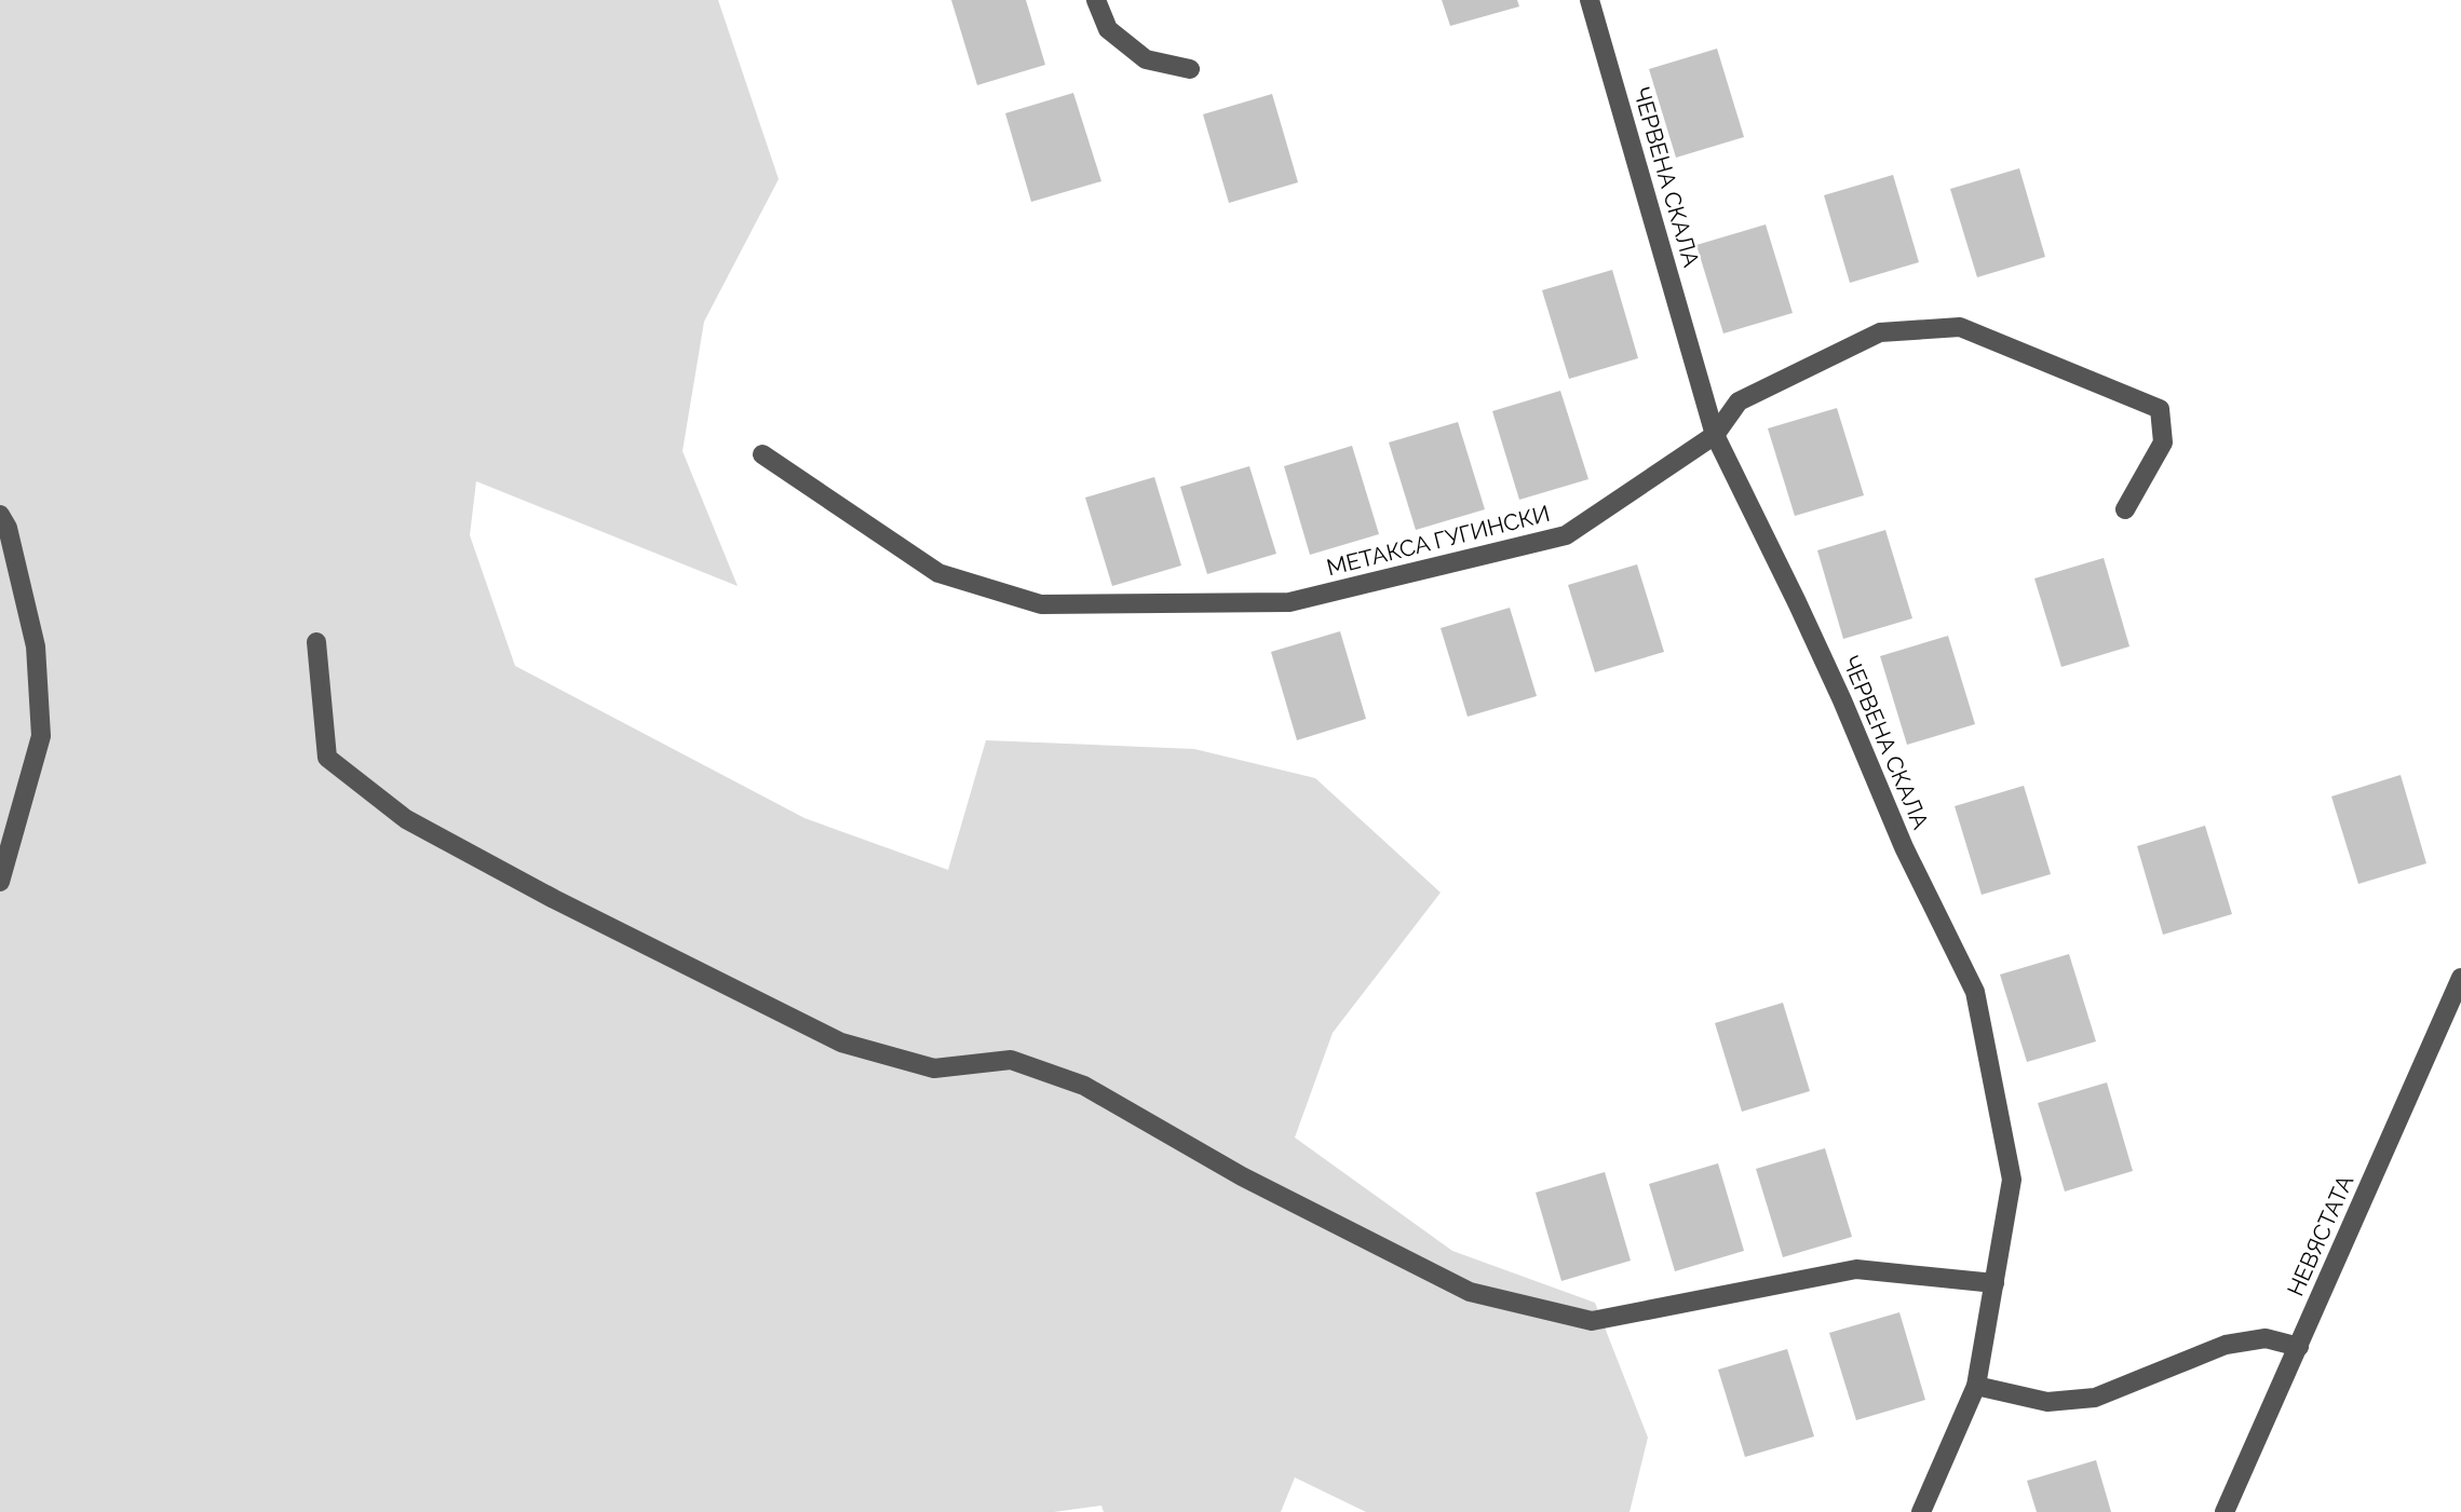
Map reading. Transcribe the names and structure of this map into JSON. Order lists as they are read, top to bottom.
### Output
{
  "streets": {
    "street": ["ЧЕРВЕНА СКАЛА", "МЕТАКСА ГУГИНСКИ", "НЕВЯСТАТА"]
  },
  "crossings": [
    ["ЧЕРВЕНА СКАЛА", "МЕТАКСА ГУГИНСКИ"]
  ]
}
